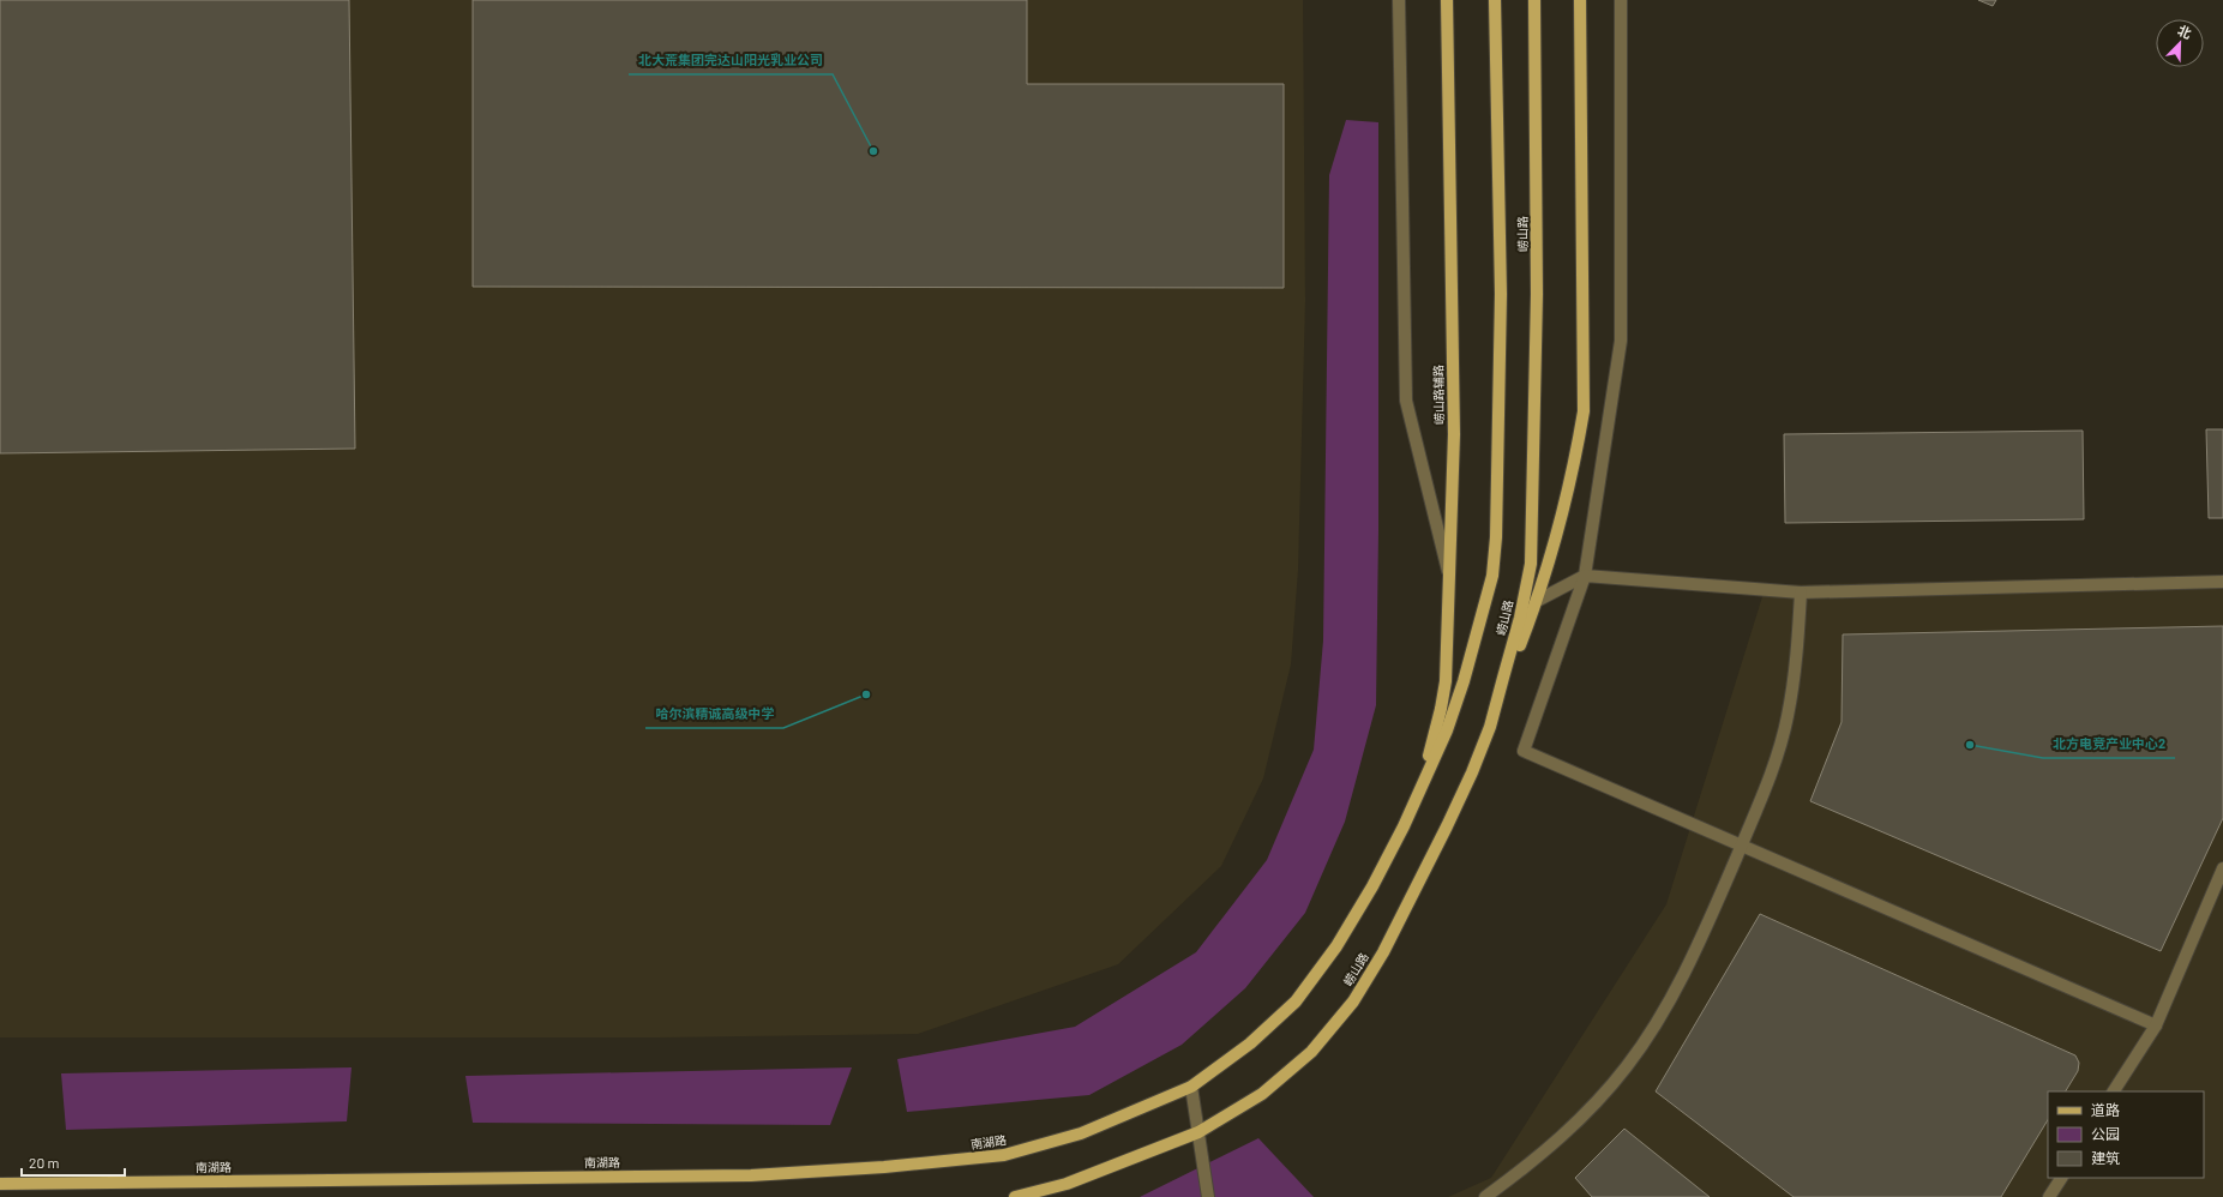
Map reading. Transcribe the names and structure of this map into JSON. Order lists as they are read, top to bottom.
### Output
{
  "streets": {
    "main road": ["崂山路", "崂山路辅路", "南湖路"]
  },
  "crossings": [
    ["崂山路", "崂山路辅路"],
    ["崂山路", "南湖路"]
  ],
  "places": ["北大荒集团完达山阳光乳业公司", "哈尔滨精诚高级中学", "北方电竞产业中心2"],
  "legend": ["道路", "公园", "建筑"],
  "scale_bar": "20 m",
  "north": "top right"
}
